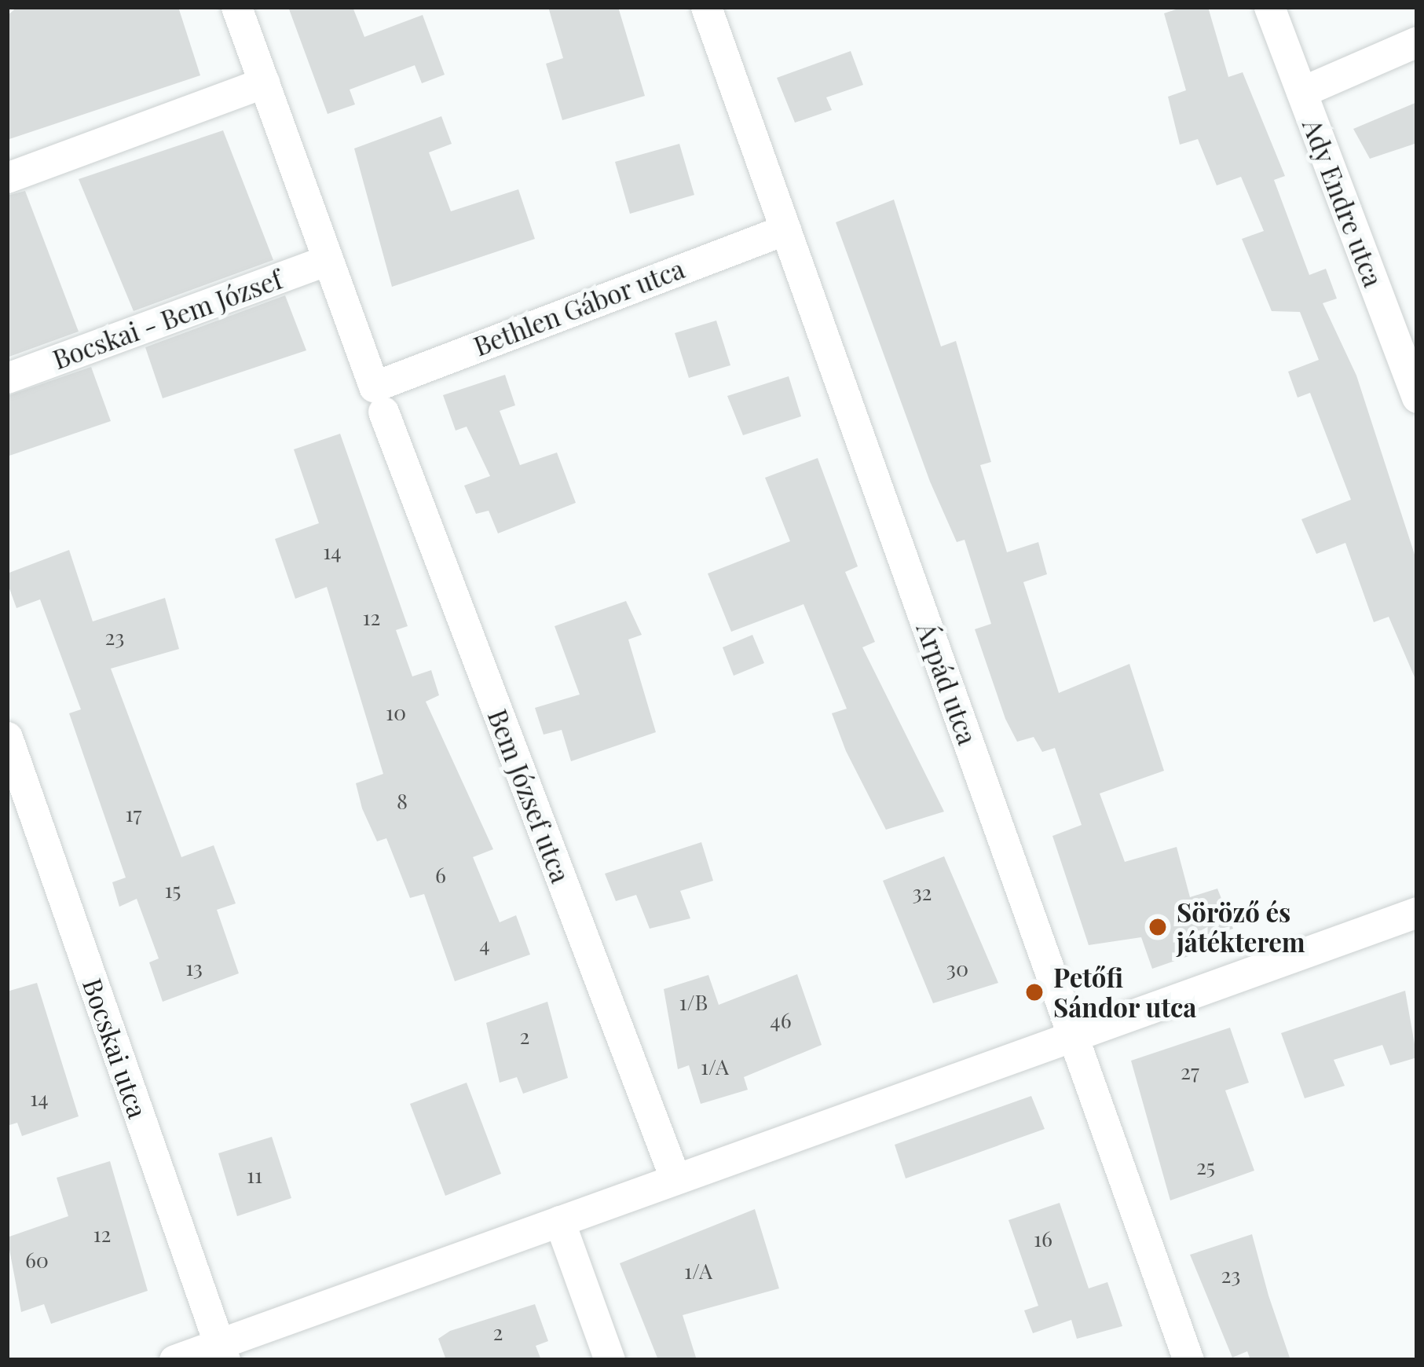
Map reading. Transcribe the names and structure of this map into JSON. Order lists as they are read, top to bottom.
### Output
{
  "streets": {
    "street": [
      "Ady Endre utca",
      "Bethlen Gábor utca",
      "Bocskai - Bem József",
      "Árpád utca",
      "Bem József utca",
      "Bocskai utca"
    ]
  },
  "crossings": [
    ["Bethlen Gábor utca", "Árpád utca"],
    ["Bethlen Gábor utca", "Bem József utca"],
    ["Bocskai - Bem József", "Bem József utca"]
  ],
  "places": ["Söröző és játékterem", "Petőfi Sándor utca"],
  "house_numbers": [
    "14",
    "12",
    "23",
    "10",
    "8",
    "17",
    "6",
    "15",
    "32",
    "4",
    "13",
    "30",
    "1/B",
    "46",
    "2",
    "1/A",
    "27",
    "14",
    "25",
    "11",
    "12",
    "16",
    "60",
    "1/A",
    "23",
    "2"
  ]
}
